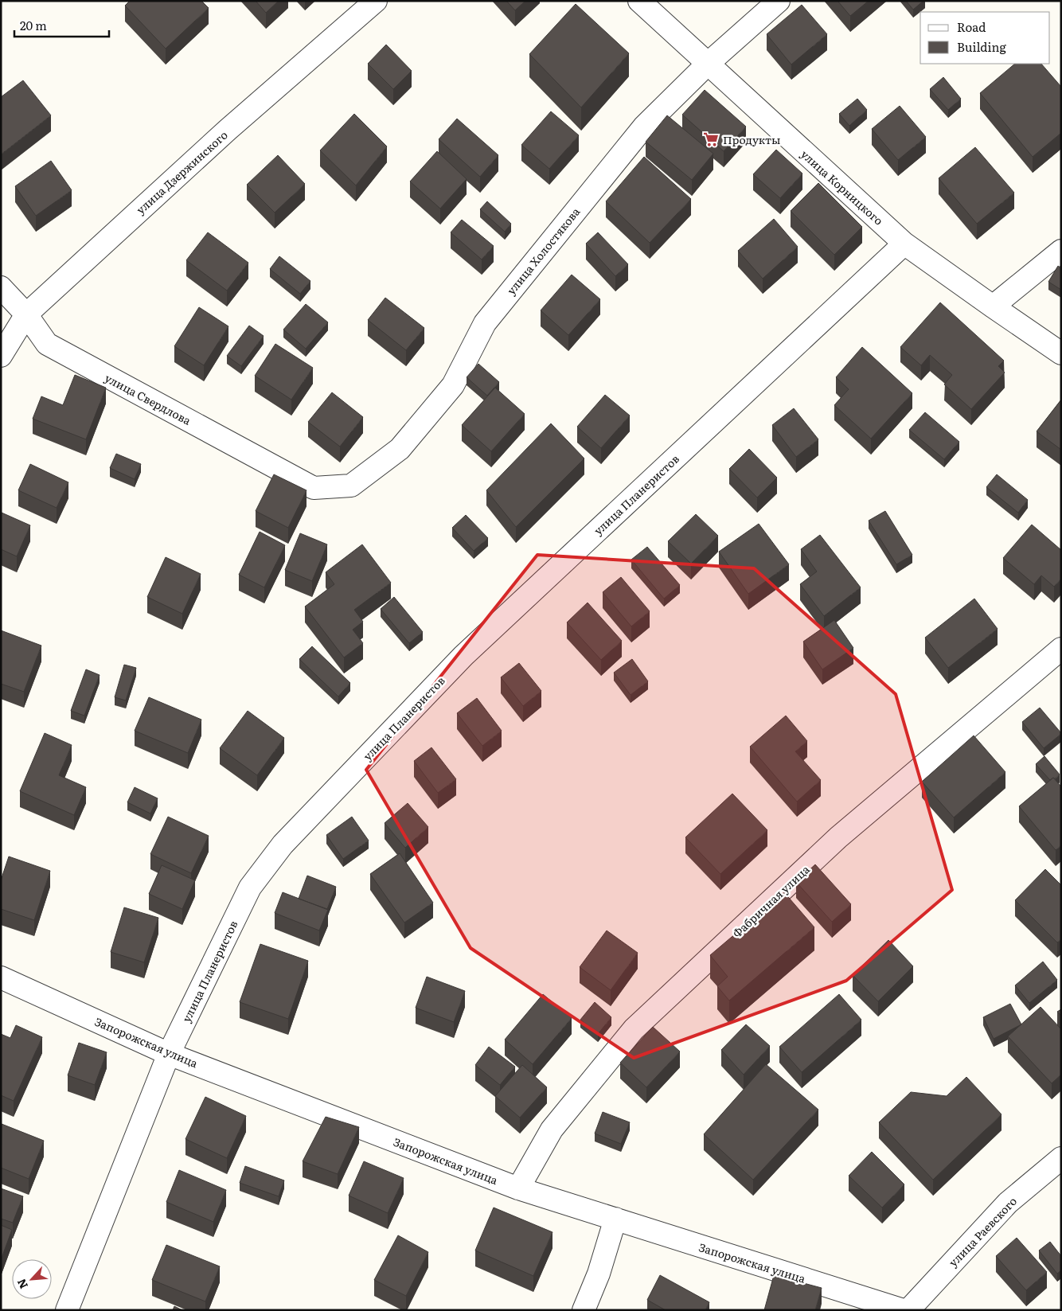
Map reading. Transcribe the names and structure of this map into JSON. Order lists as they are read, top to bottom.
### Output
{
  "streets": {
    "street": [
      "улица Дзержинского",
      "улица Корницкого",
      "улица Холостякова",
      "улица Свердлова",
      "улица Планеристов",
      "Фабричная улица",
      "Запорожская улица",
      "улица Раевского"
    ]
  },
  "crossings": [
    ["улица Дзержинского", "улица Свердлова"],
    ["улица Корницкого", "улица Холостякова"],
    ["улица Корницкого", "улица Планеристов"],
    ["улица Холостякова", "улица Свердлова"],
    ["улица Планеристов", "Запорожская улица"],
    ["Фабричная улица", "Запорожская улица"]
  ],
  "places": {
    "supermarket": ["Продукты"]
  },
  "legend": ["Road", "Building"],
  "scale_bar": "20 m",
  "north": "bottom left"
}
